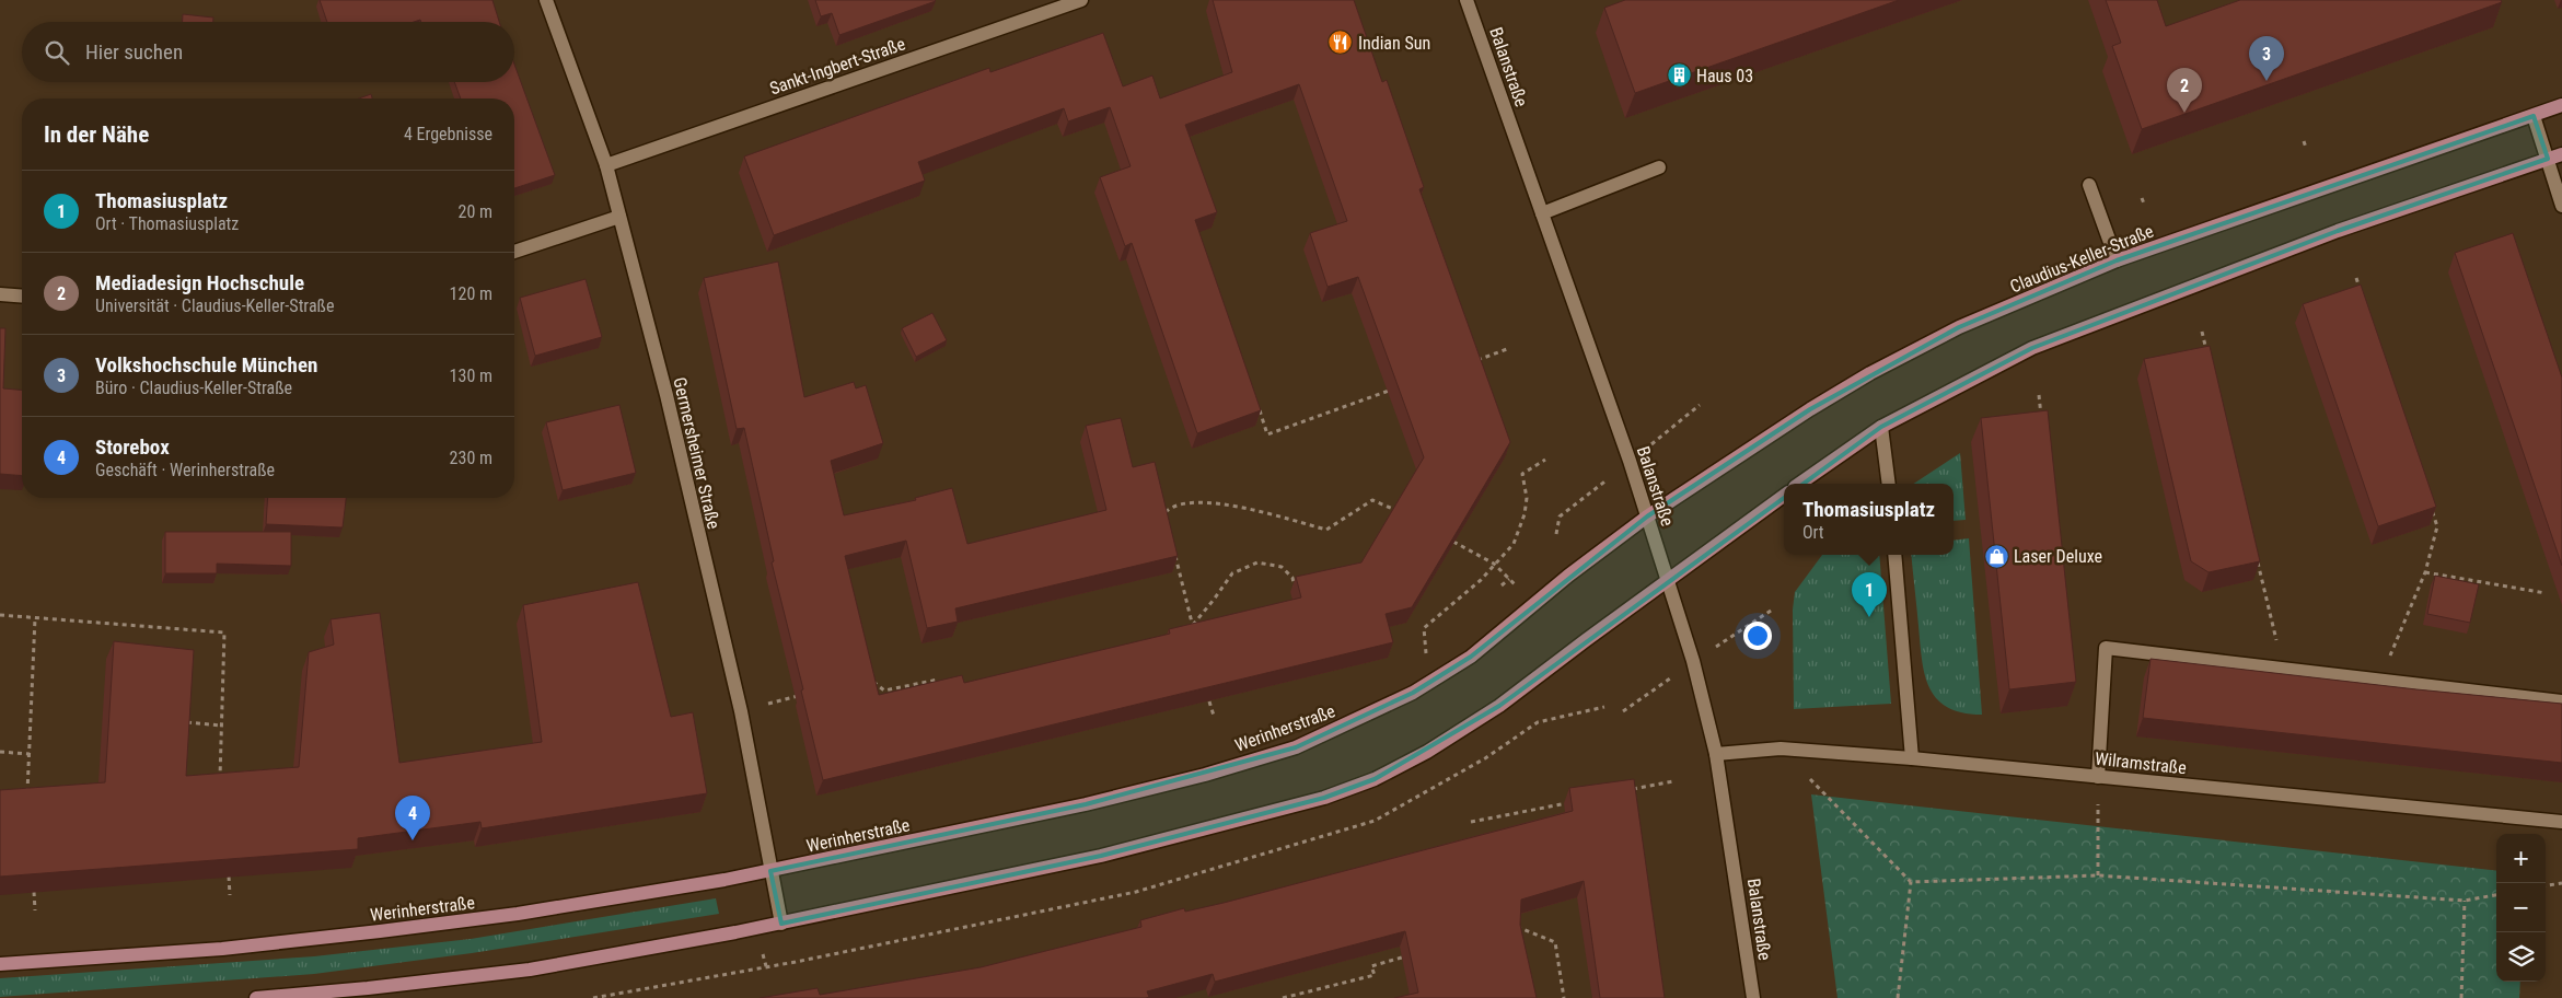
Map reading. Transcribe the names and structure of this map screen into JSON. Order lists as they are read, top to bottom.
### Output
{
  "streets": {
    "main road": ["Claudius-Keller-Straße", "Werinherstraße"],
    "street": [
      "Sankt-Ingbert-Straße",
      "Balanstraße",
      "Germersheimer Straße",
      "Wilramstraße"
    ]
  },
  "crossings": [
    ["Sankt-Ingbert-Straße", "Germersheimer Straße"],
    ["Balanstraße", "Claudius-Keller-Straße"],
    ["Balanstraße", "Werinherstraße"],
    ["Balanstraße", "Wilramstraße"],
    ["Claudius-Keller-Straße", "Werinherstraße"],
    ["Germersheimer Straße", "Werinherstraße"]
  ],
  "places": {
    "restaurant": ["Indian Sun"],
    "building": ["Haus 03"],
    "shop": ["Laser Deluxe"]
  },
  "page": {
    "search": "Hier suchen",
    "pins": [
      "3",
      "2",
      "1",
      "4"
    ],
    "heading": ["In der Nähe", "4 Ergebnisse"],
    "list": [
      {
        "mark": "1",
        "name": "Thomasiusplatz",
        "note": "Ort · Thomasiusplatz",
        "value": "20 m"
      },
      {
        "mark": "2",
        "name": "Mediadesign Hochschule",
        "note": "Universität · Claudius-Keller-Straße",
        "value": "120 m"
      },
      {
        "mark": "3",
        "name": "Volkshochschule München",
        "note": "Büro · Claudius-Keller-Straße",
        "value": "130 m"
      },
      {
        "mark": "4",
        "name": "Storebox",
        "note": "Geschäft · Werinherstraße",
        "value": "230 m"
      }
    ],
    "popup": ["Thomasiusplatz", "Ort"],
    "map_buttons": ["+", "−"]
  }
}
